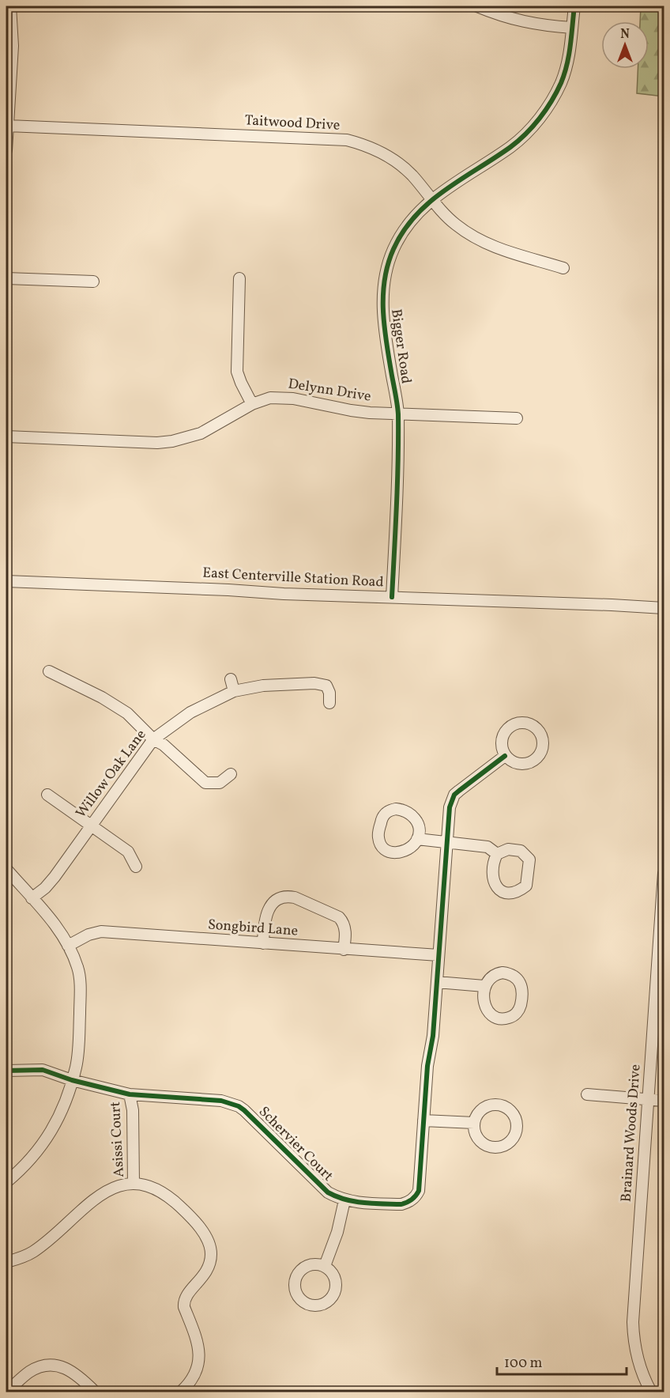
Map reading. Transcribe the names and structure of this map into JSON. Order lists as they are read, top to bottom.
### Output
{
  "streets": {
    "street": [
      "Taitwood Drive",
      "Bigger Road",
      "Delynn Drive",
      "East Centerville Station Road",
      "Willow Oak Lane",
      "Songbird Lane",
      "Brainard Woods Drive",
      "Asissi Court",
      "Schervier Court"
    ]
  },
  "crossings": [
    ["Taitwood Drive", "Bigger Road"],
    ["Bigger Road", "Delynn Drive"],
    ["Bigger Road", "East Centerville Station Road"],
    ["Songbird Lane", "Schervier Court"],
    ["Asissi Court", "Schervier Court"]
  ],
  "scale_bar": "100 m",
  "north": "top"
}
